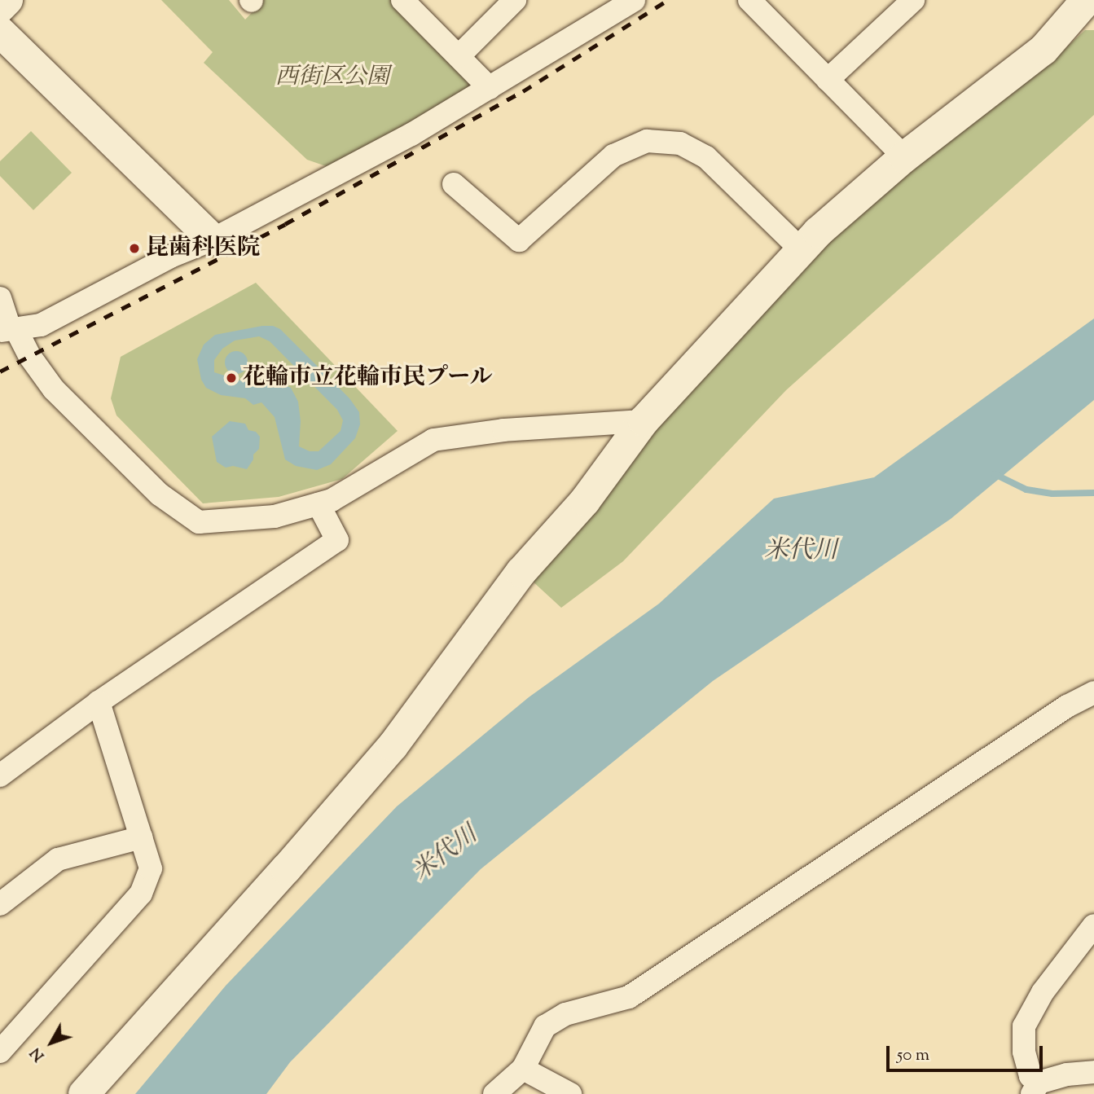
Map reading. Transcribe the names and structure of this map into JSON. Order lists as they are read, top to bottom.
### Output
{
  "water": ["米代川"],
  "parks": ["西街区公園"],
  "places": ["昆歯科医院", "花輪市立花輪市民プール"],
  "scale_bar": "50 m",
  "north": "bottom left"
}
